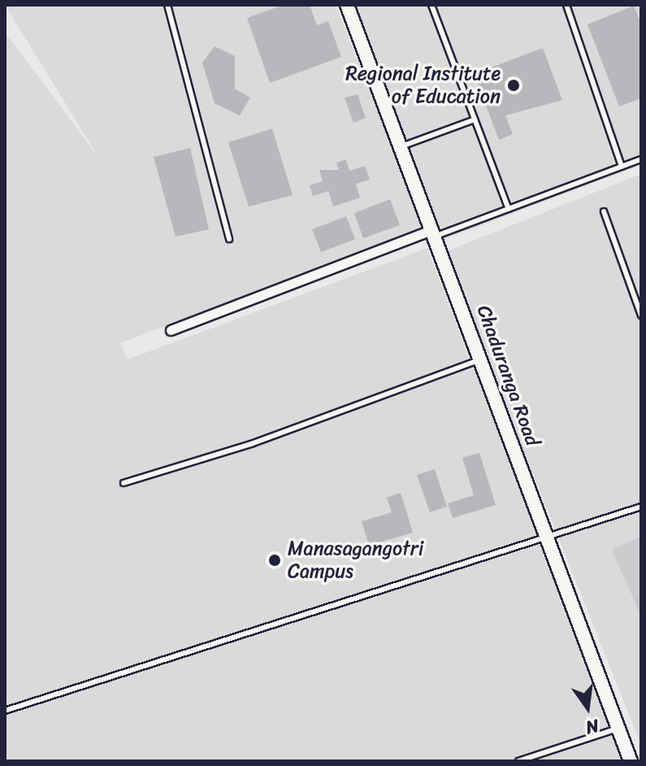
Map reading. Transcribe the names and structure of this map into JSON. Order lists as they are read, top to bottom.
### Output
{
  "streets": {
    "street": ["Chaduranga Road"]
  },
  "places": ["Regional Institute of Education", "Manasagangotri Campus"],
  "north": "bottom"
}
